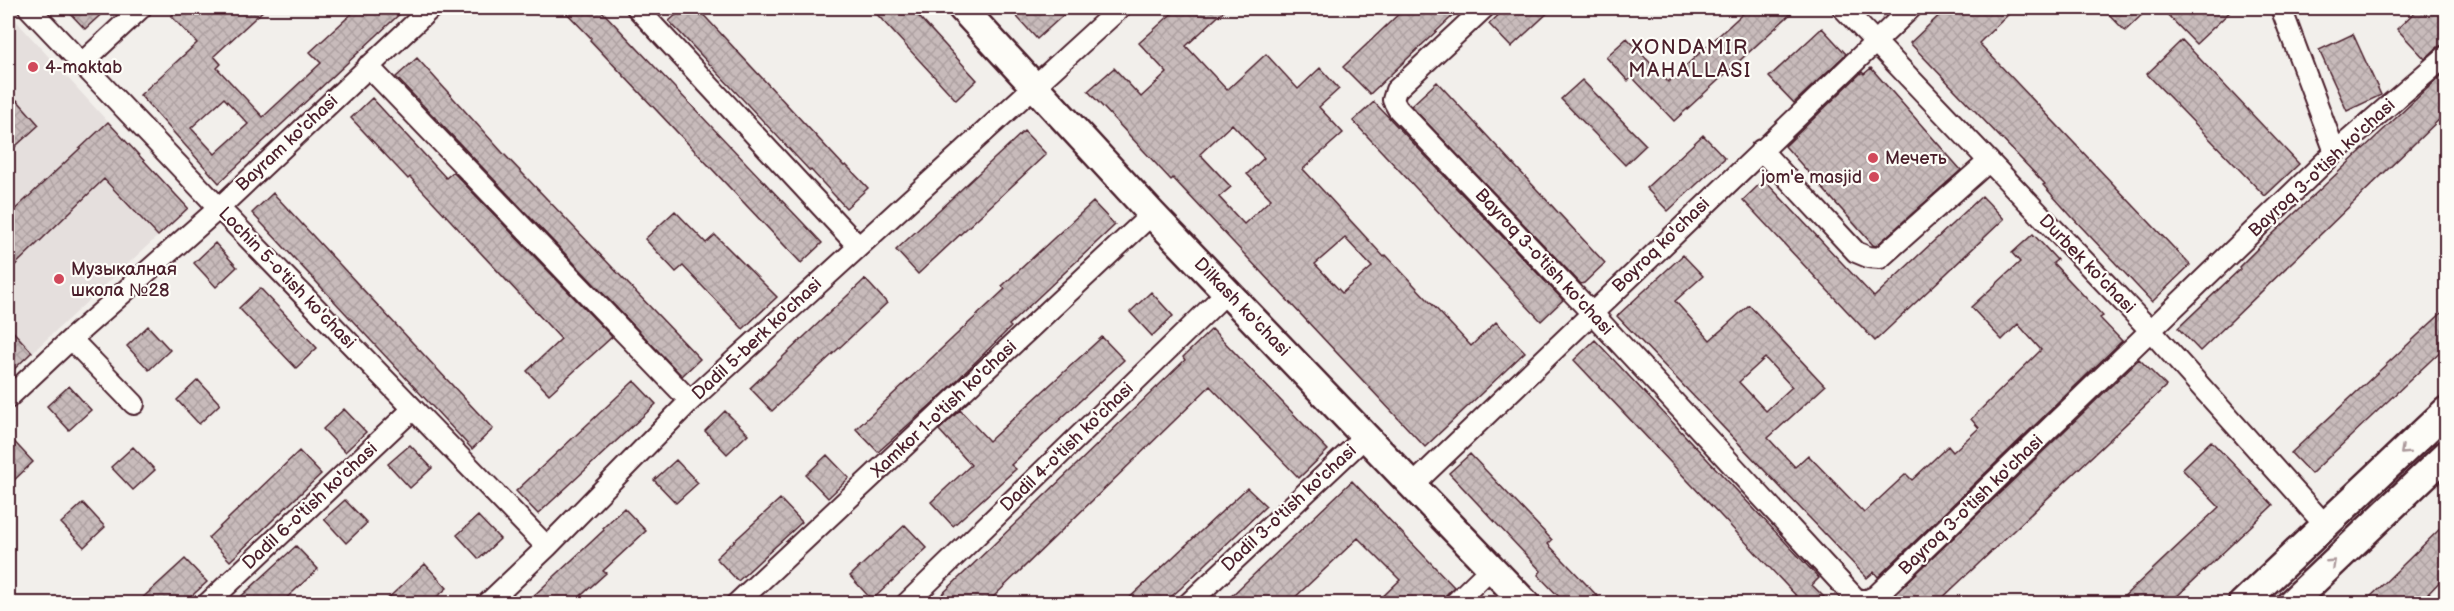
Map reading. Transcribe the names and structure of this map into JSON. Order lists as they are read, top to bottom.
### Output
{
  "streets": {
    "street": [
      "Bayram ko'chasi",
      "Bayroq 3-o'tish ko'chasi",
      "Boyroq ko'chasi",
      "Durbek ko'chasi",
      "Lochin 5-o'tish ko'chasi",
      "Dilkash ko'chasi",
      "Dadil 5-berk ko'chasi",
      "Xamkor 1-o'tish ko'chasi",
      "Dadil 4-o'tish ko'chasi",
      "Dadil 6-o'tish ko'chasi",
      "Dadil 3-o'tish ko'chasi"
    ]
  },
  "crossings": [
    ["Bayram ko'chasi", "Lochin 5-o'tish ko'chasi"],
    ["Bayroq 3-o'tish ko'chasi", "Boyroq ko'chasi"],
    ["Bayroq 3-o'tish ko'chasi", "Durbek ko'chasi"],
    ["Boyroq ko'chasi", "Durbek ko'chasi"],
    ["Boyroq ko'chasi", "Dilkash ko'chasi"],
    ["Lochin 5-o'tish ko'chasi", "Dadil 5-berk ko'chasi"],
    ["Lochin 5-o'tish ko'chasi", "Dadil 6-o'tish ko'chasi"],
    ["Dilkash ko'chasi", "Dadil 5-berk ko'chasi"],
    ["Dilkash ko'chasi", "Xamkor 1-o'tish ko'chasi"],
    ["Dilkash ko'chasi", "Dadil 4-o'tish ko'chasi"],
    ["Dilkash ko'chasi", "Dadil 3-o'tish ko'chasi"]
  ],
  "districts": ["XONDAMIR MAHALLASI"],
  "places": [
    "4-maktab",
    "Мечеть",
    "jom'e masjid",
    "Музыкалная школа №28"
  ]
}
